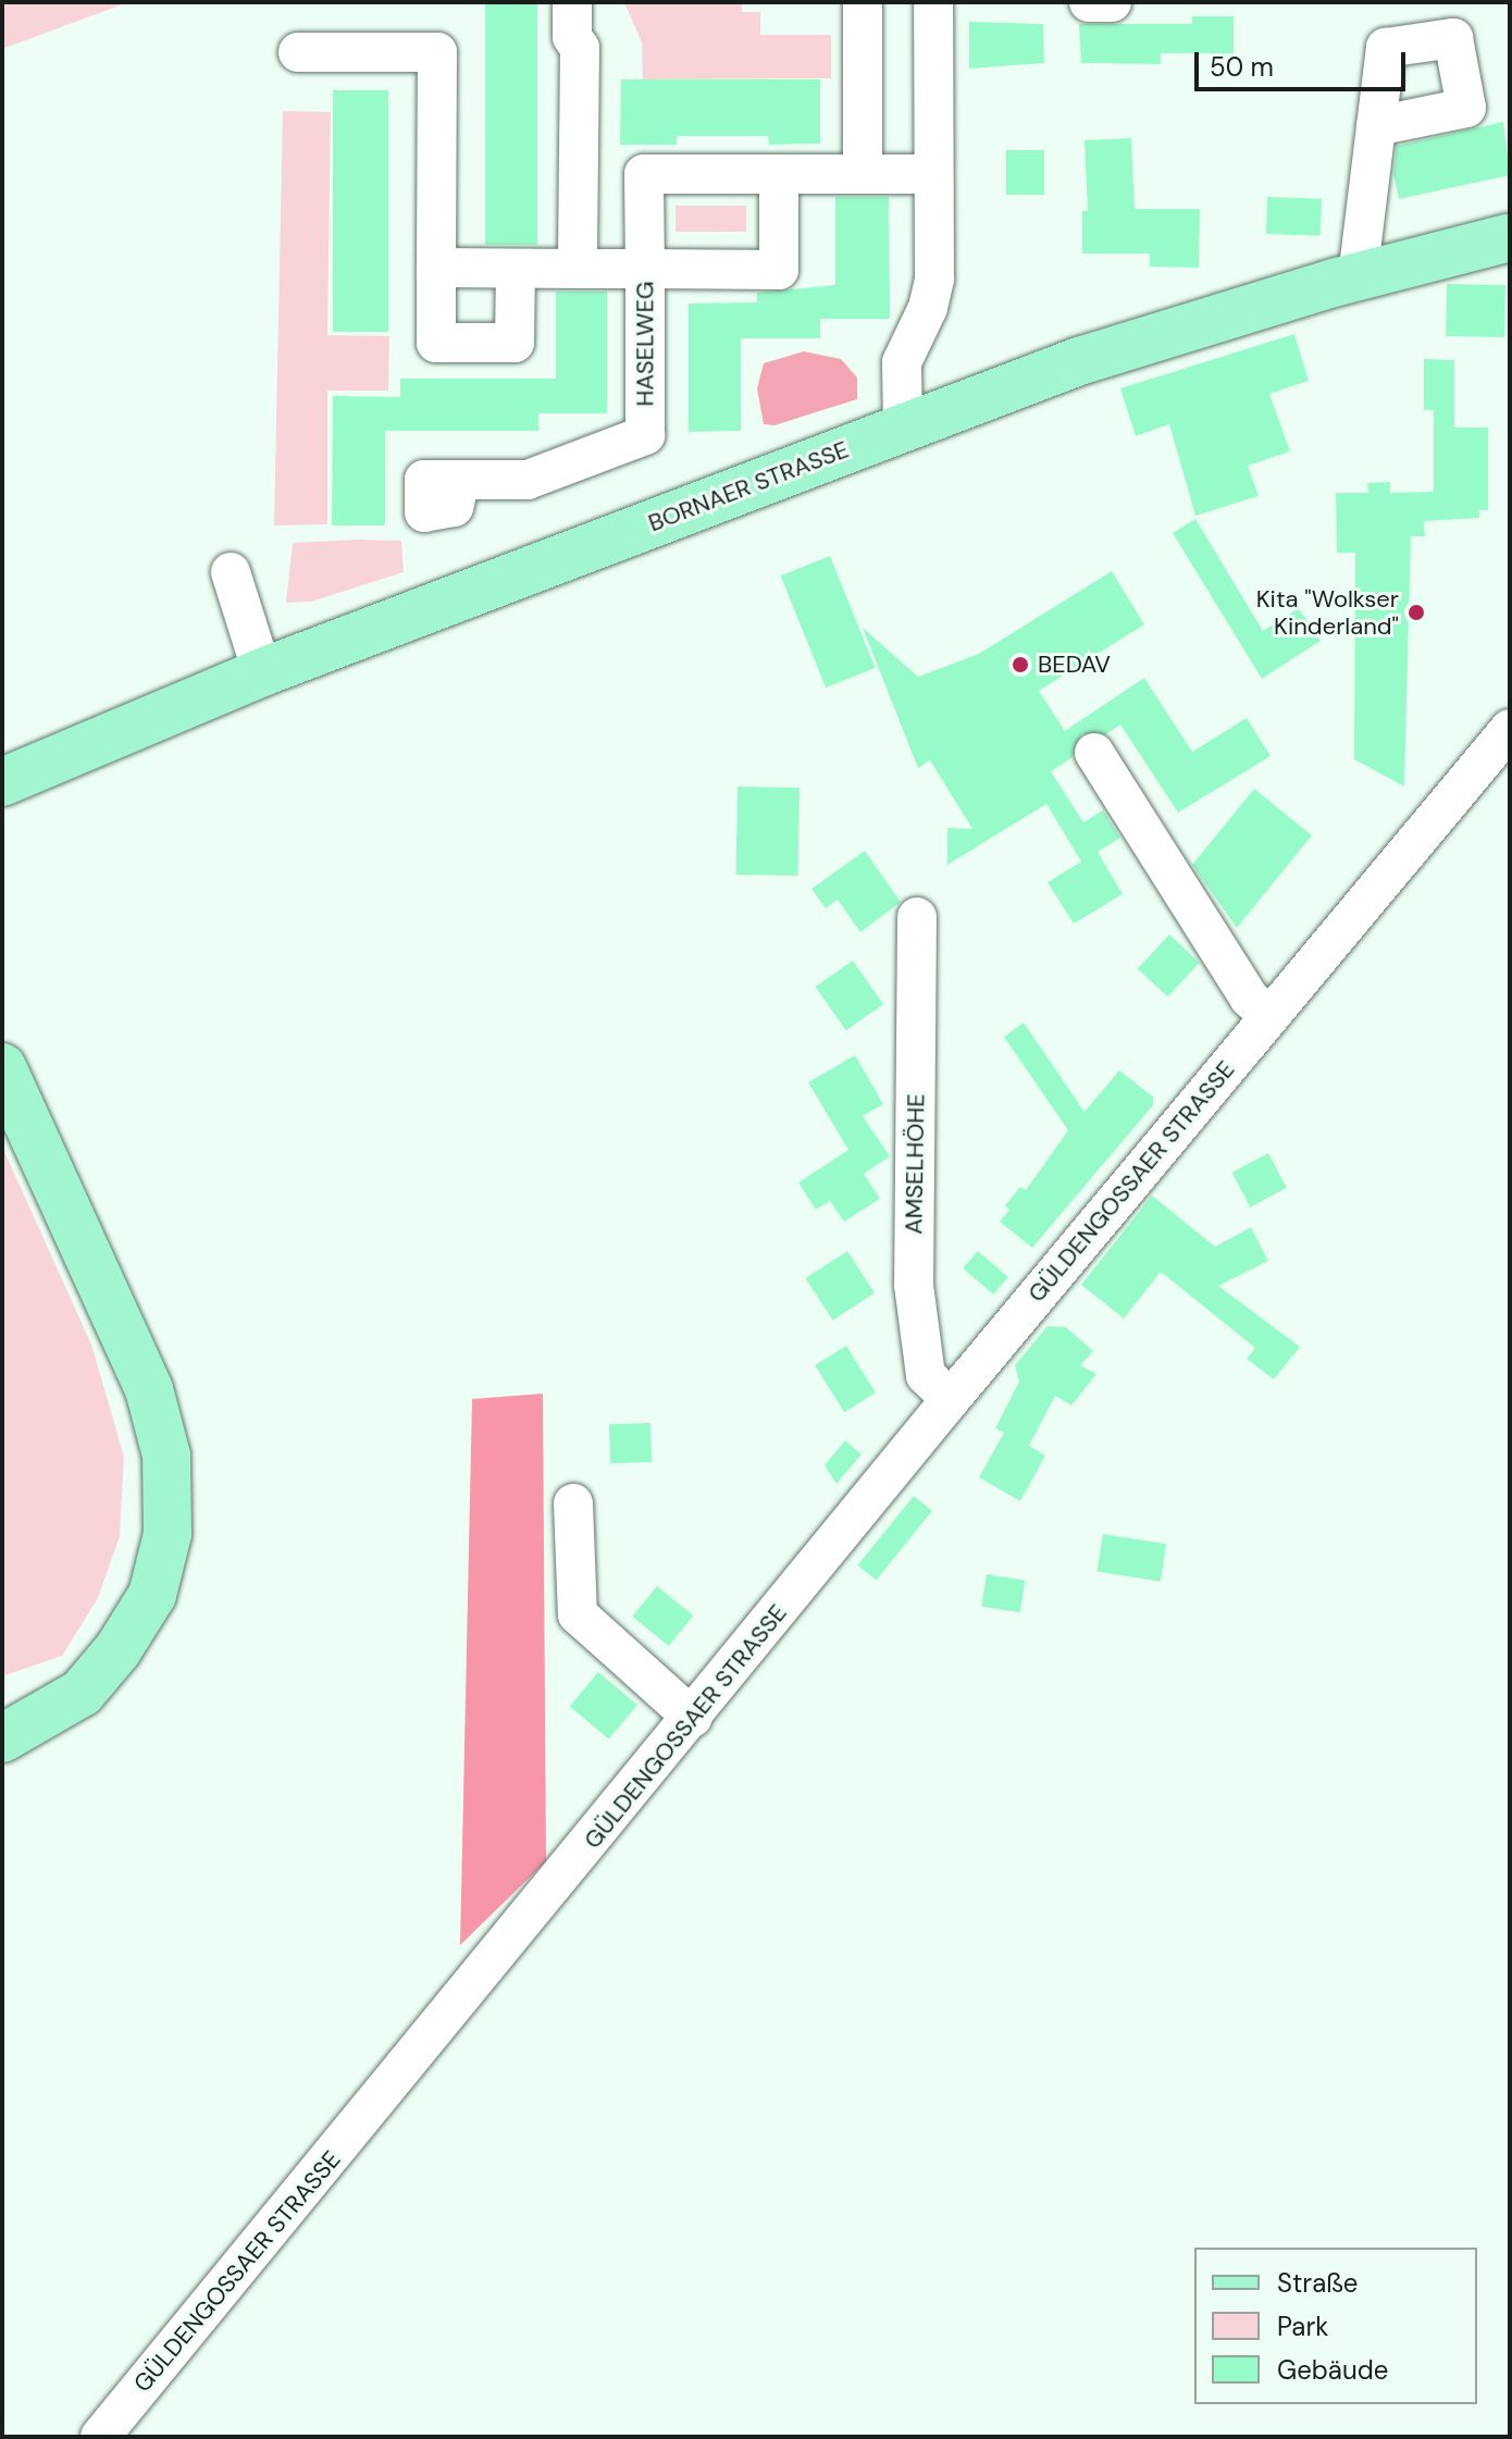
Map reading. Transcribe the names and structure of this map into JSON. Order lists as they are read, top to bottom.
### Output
{
  "streets": {
    "main road": ["BORNAER STRASSE"],
    "street": ["HASELWEG", "AMSELHÖHE", "GÜLDENGOSSAER STRASSE"]
  },
  "crossings": [
    ["AMSELHÖHE", "GÜLDENGOSSAER STRASSE"]
  ],
  "places": ["Kita \"Wolkser Kinderland\"", "BEDAV"],
  "legend": ["Straße", "Park", "Gebäude"],
  "scale_bar": "50 m"
}
